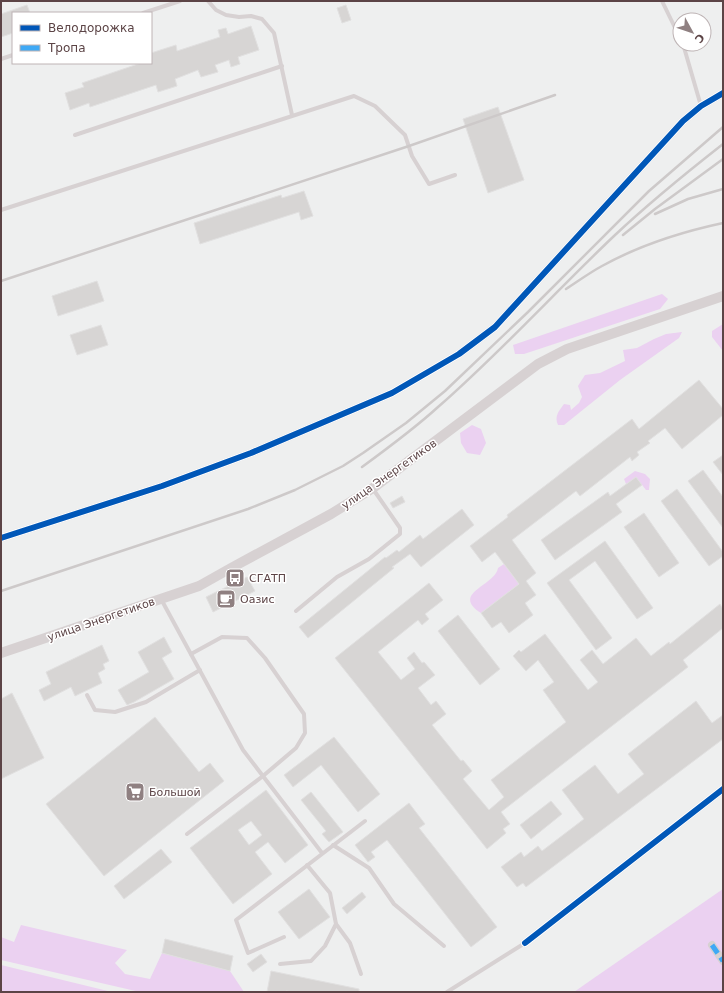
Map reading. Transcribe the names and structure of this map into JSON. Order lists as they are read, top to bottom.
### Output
{
  "streets": {
    "street": ["улица Энергетиков"]
  },
  "places": {
    "bus stop": ["СГАТП"],
    "cafe": ["Оазис"],
    "supermarket": ["Большой"]
  },
  "legend": ["Велодорожка", "Тропа"],
  "north": "bottom right"
}
